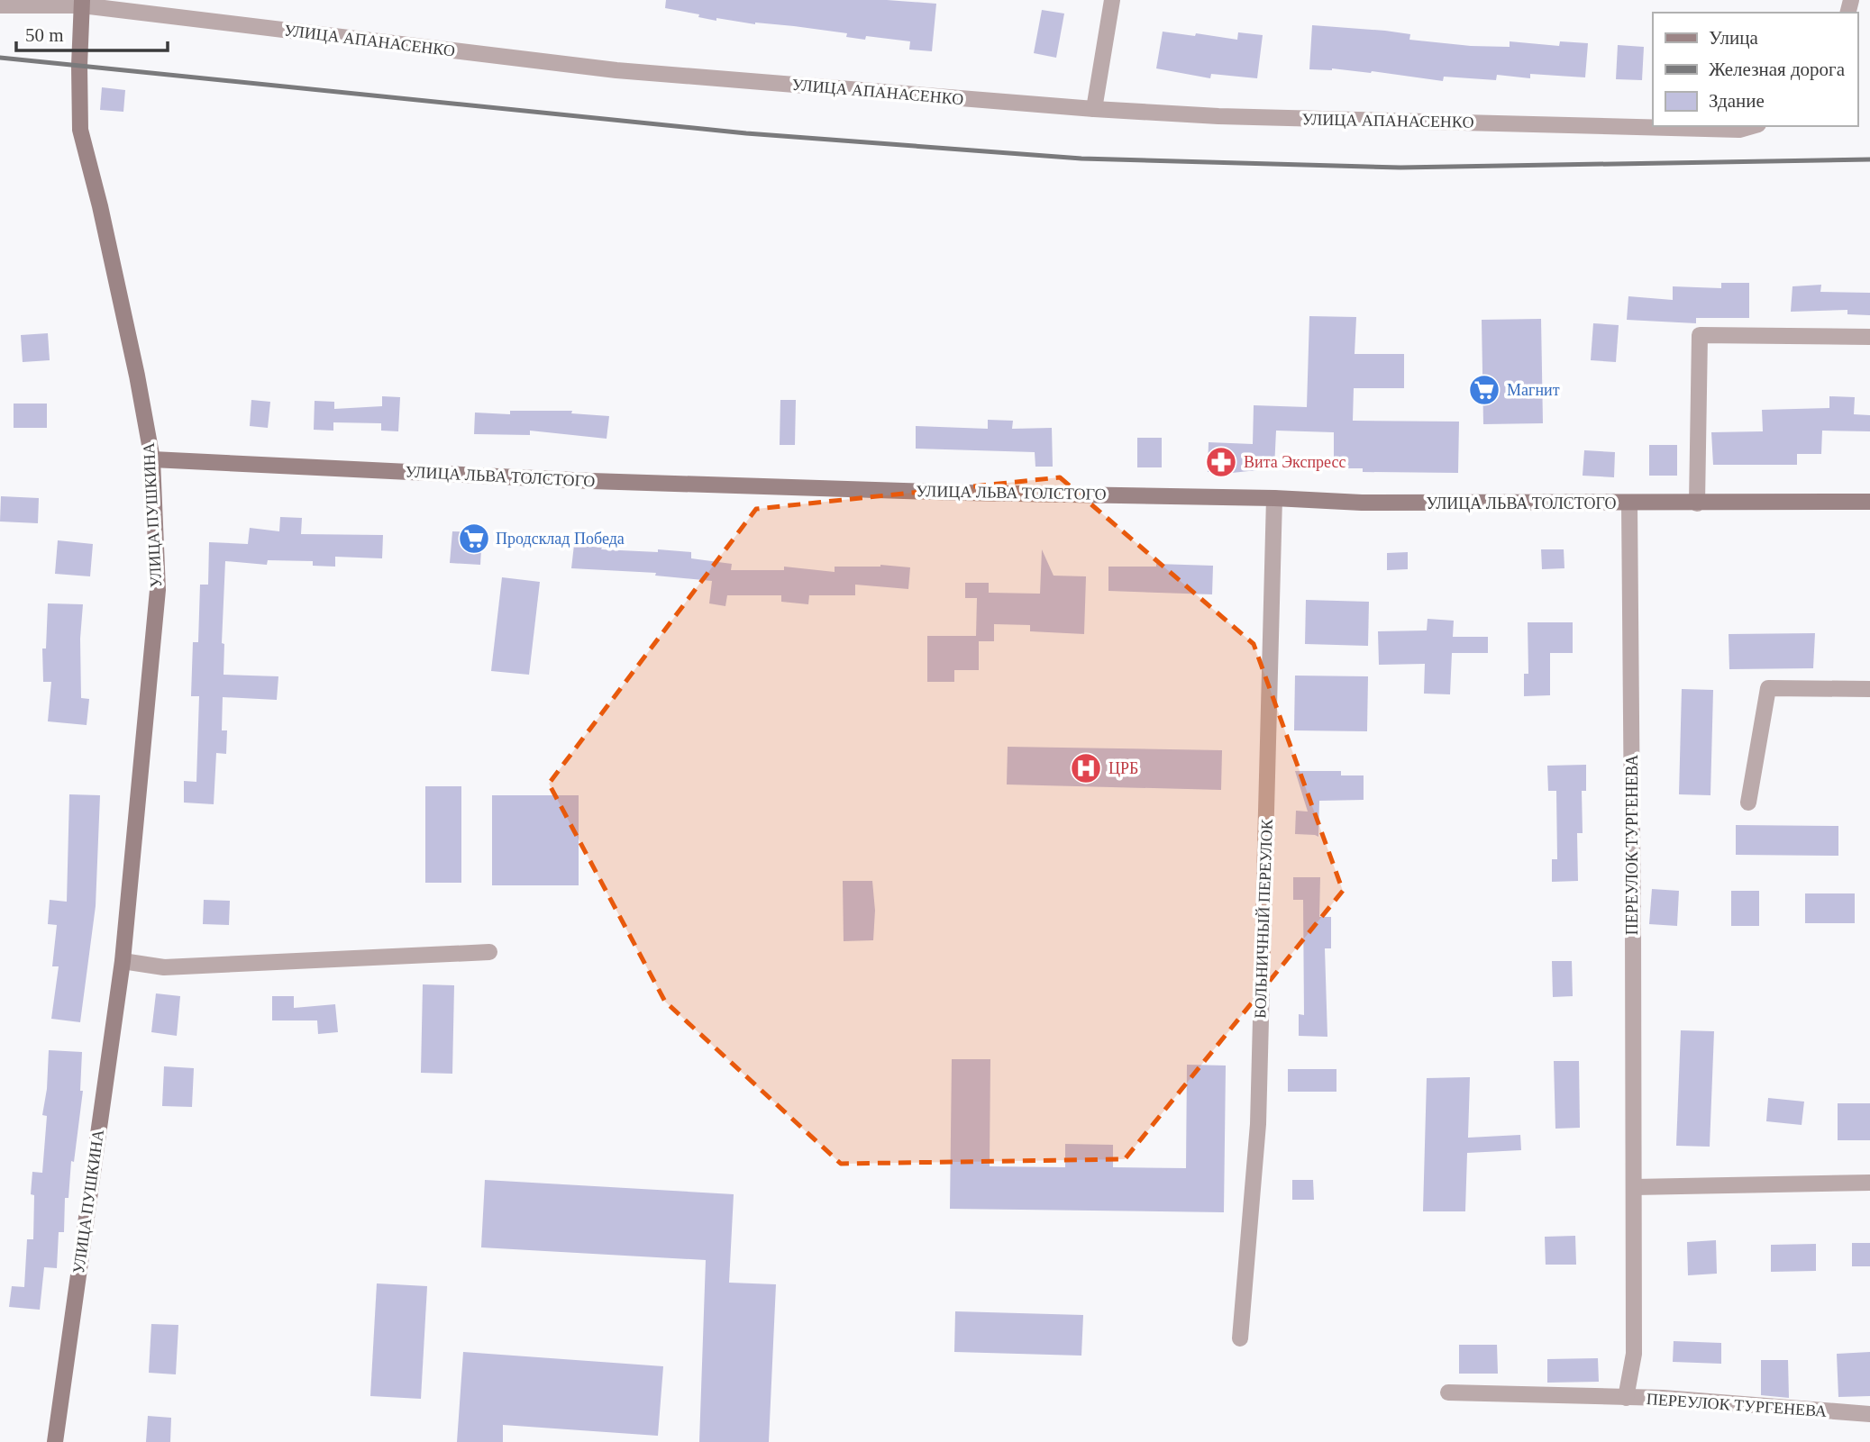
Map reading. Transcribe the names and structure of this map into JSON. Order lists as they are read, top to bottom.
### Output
{
  "streets": {
    "main road": ["УЛИЦА ЛЬВА ТОЛСТОГО", "УЛИЦА ПУШКИНА"],
    "street": ["УЛИЦА АПАНАСЕНКО", "ПЕРЕУЛОК ТУРГЕНЕВА", "БОЛЬНИЧНЫЙ ПЕРЕУЛОК"]
  },
  "crossings": [
    ["УЛИЦА АПАНАСЕНКО", "УЛИЦА ПУШКИНА"],
    ["УЛИЦА ЛЬВА ТОЛСТОГО", "УЛИЦА ПУШКИНА"],
    ["УЛИЦА ЛЬВА ТОЛСТОГО", "ПЕРЕУЛОК ТУРГЕНЕВА"],
    ["УЛИЦА ЛЬВА ТОЛСТОГО", "БОЛЬНИЧНЫЙ ПЕРЕУЛОК"]
  ],
  "places": {
    "supermarket": ["Магнит", "Продсклад Победа"],
    "pharmacy": ["Вита Экспресс"],
    "hospital": ["ЦРБ"]
  },
  "legend": ["Улица", "Железная дорога", "Здание"],
  "scale_bar": "50 m"
}
